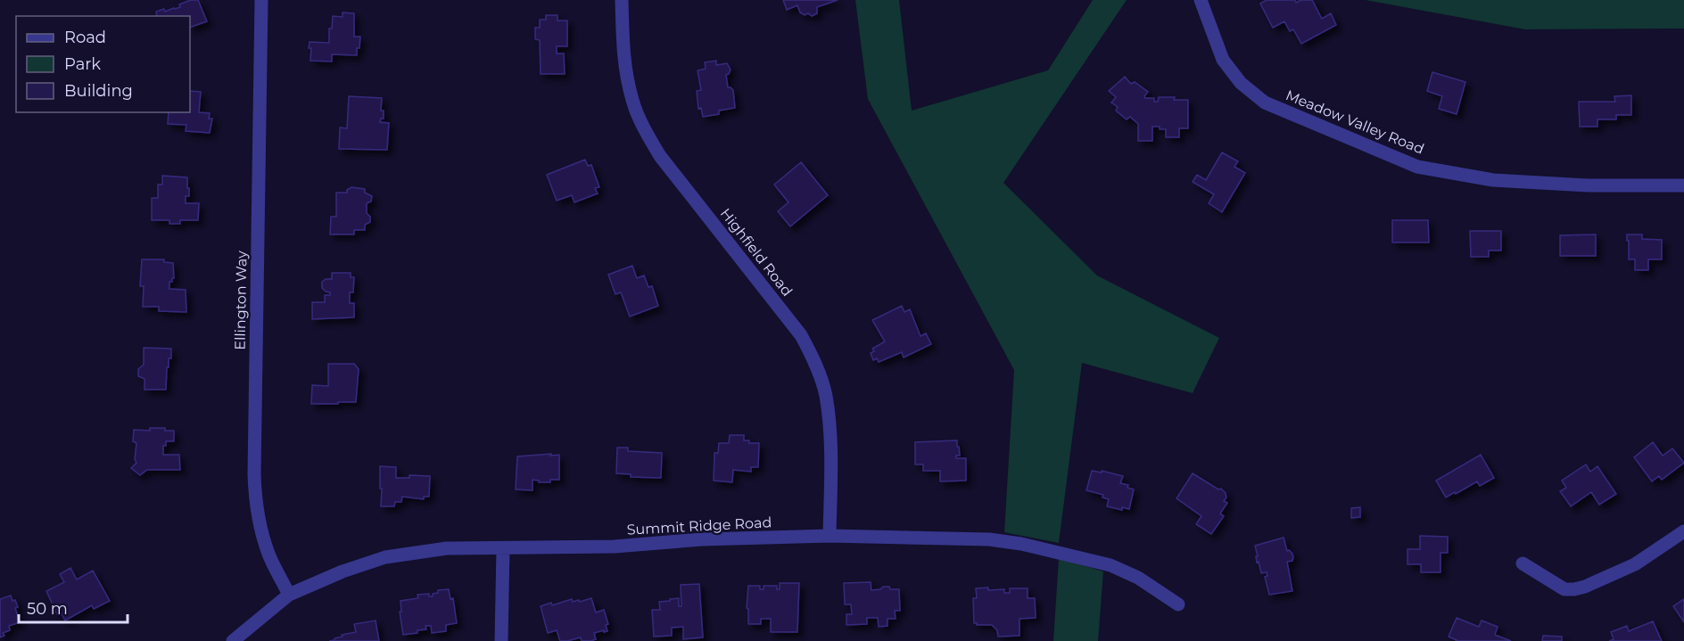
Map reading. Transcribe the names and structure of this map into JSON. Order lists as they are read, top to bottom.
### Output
{
  "streets": {
    "street": [
      "Meadow Valley Road",
      "Highfield Road",
      "Ellington Way",
      "Summit Ridge Road"
    ]
  },
  "crossings": [
    ["Highfield Road", "Summit Ridge Road"],
    ["Ellington Way", "Summit Ridge Road"]
  ],
  "legend": ["Road", "Park", "Building"],
  "scale_bar": "50 m"
}
